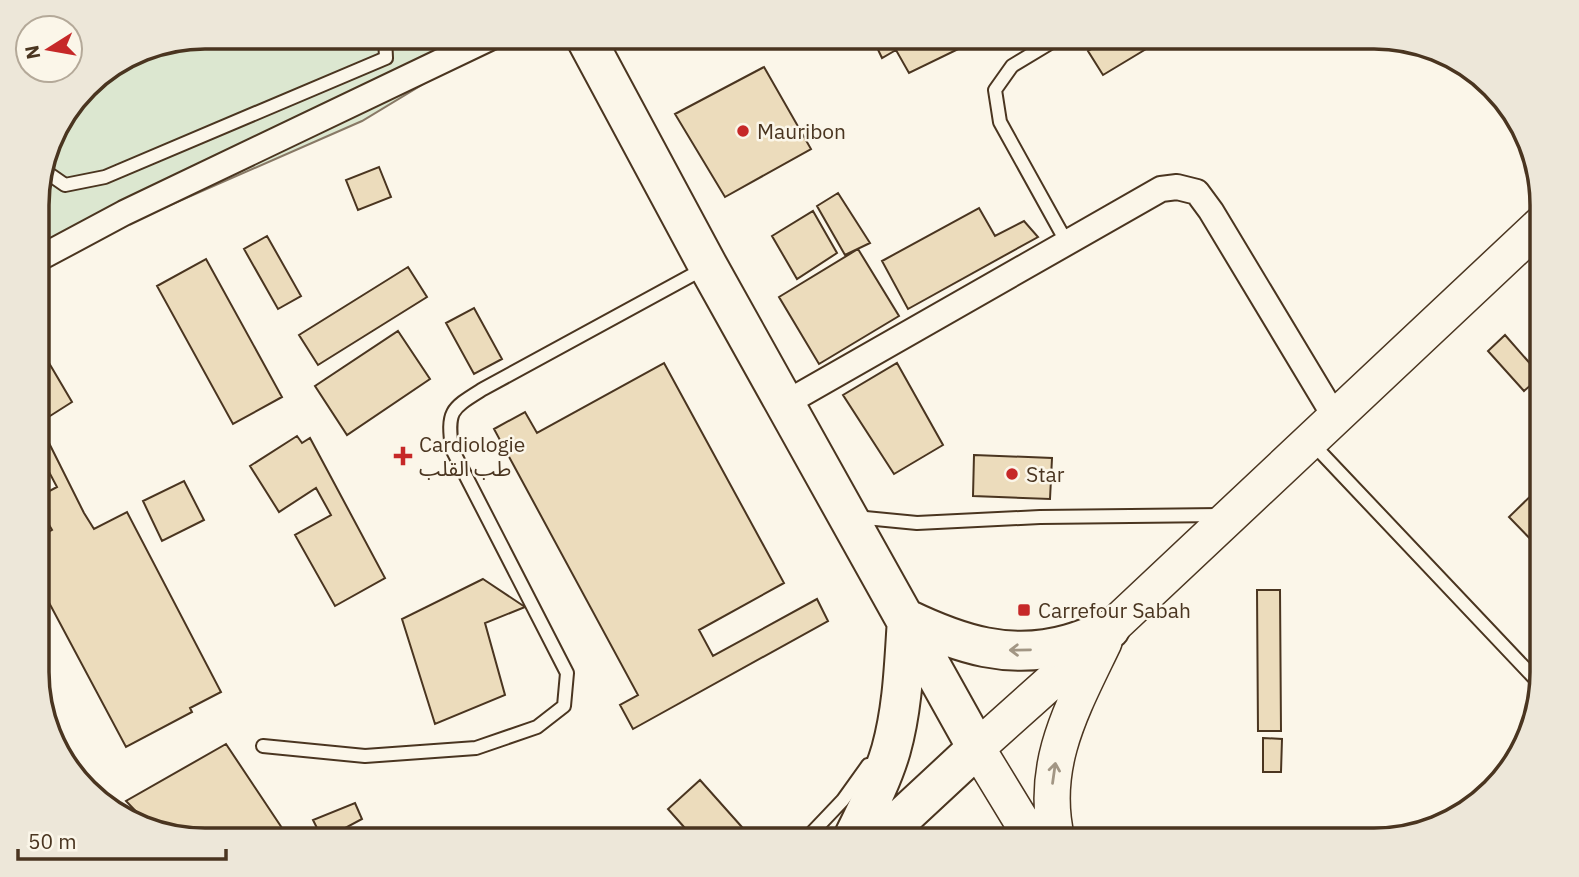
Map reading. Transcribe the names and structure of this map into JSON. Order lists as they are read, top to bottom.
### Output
{
  "places": {
    "other": ["Mauribon", "Star"],
    "health": ["Cardiologie طب القلب"],
    "transit": ["Carrefour Sabah"]
  },
  "scale_bar": "50 m",
  "north": "left"
}
